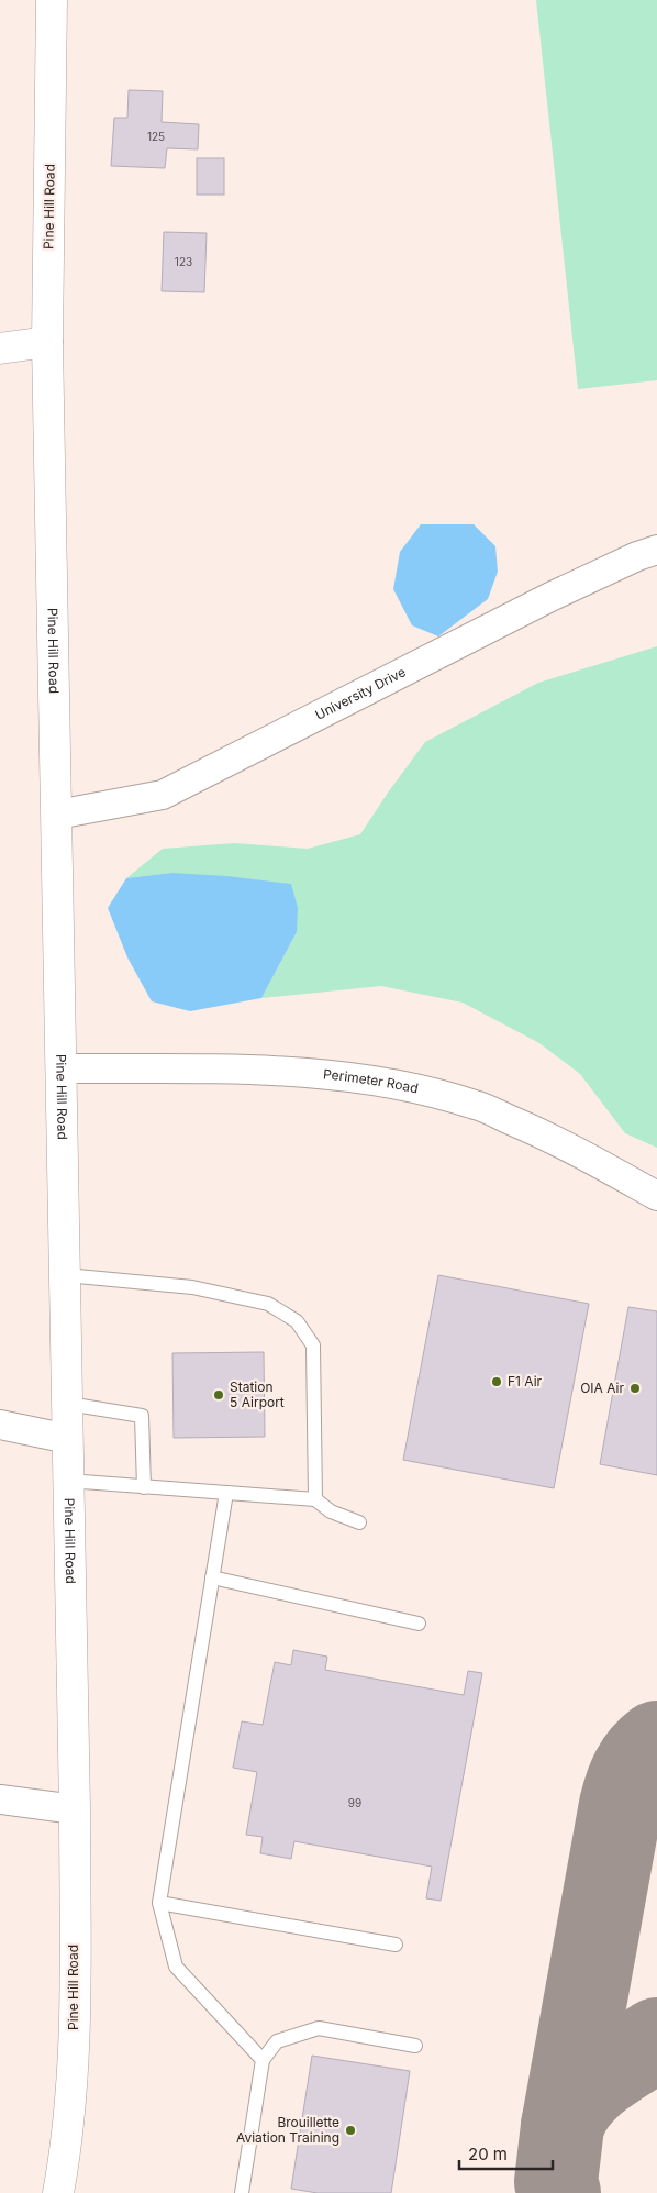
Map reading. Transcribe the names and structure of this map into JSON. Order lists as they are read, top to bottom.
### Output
{
  "streets": {
    "street": ["Pine Hill Road", "University Drive", "Perimeter Road"]
  },
  "crossings": [
    ["Pine Hill Road", "University Drive"],
    ["Pine Hill Road", "Perimeter Road"]
  ],
  "places": [
    "F1 Air",
    "OIA Air",
    "Station 5 Airport",
    "Brouillette Aviation Training"
  ],
  "house_numbers": ["125", "123", "99"],
  "scale_bar": "20 m"
}
